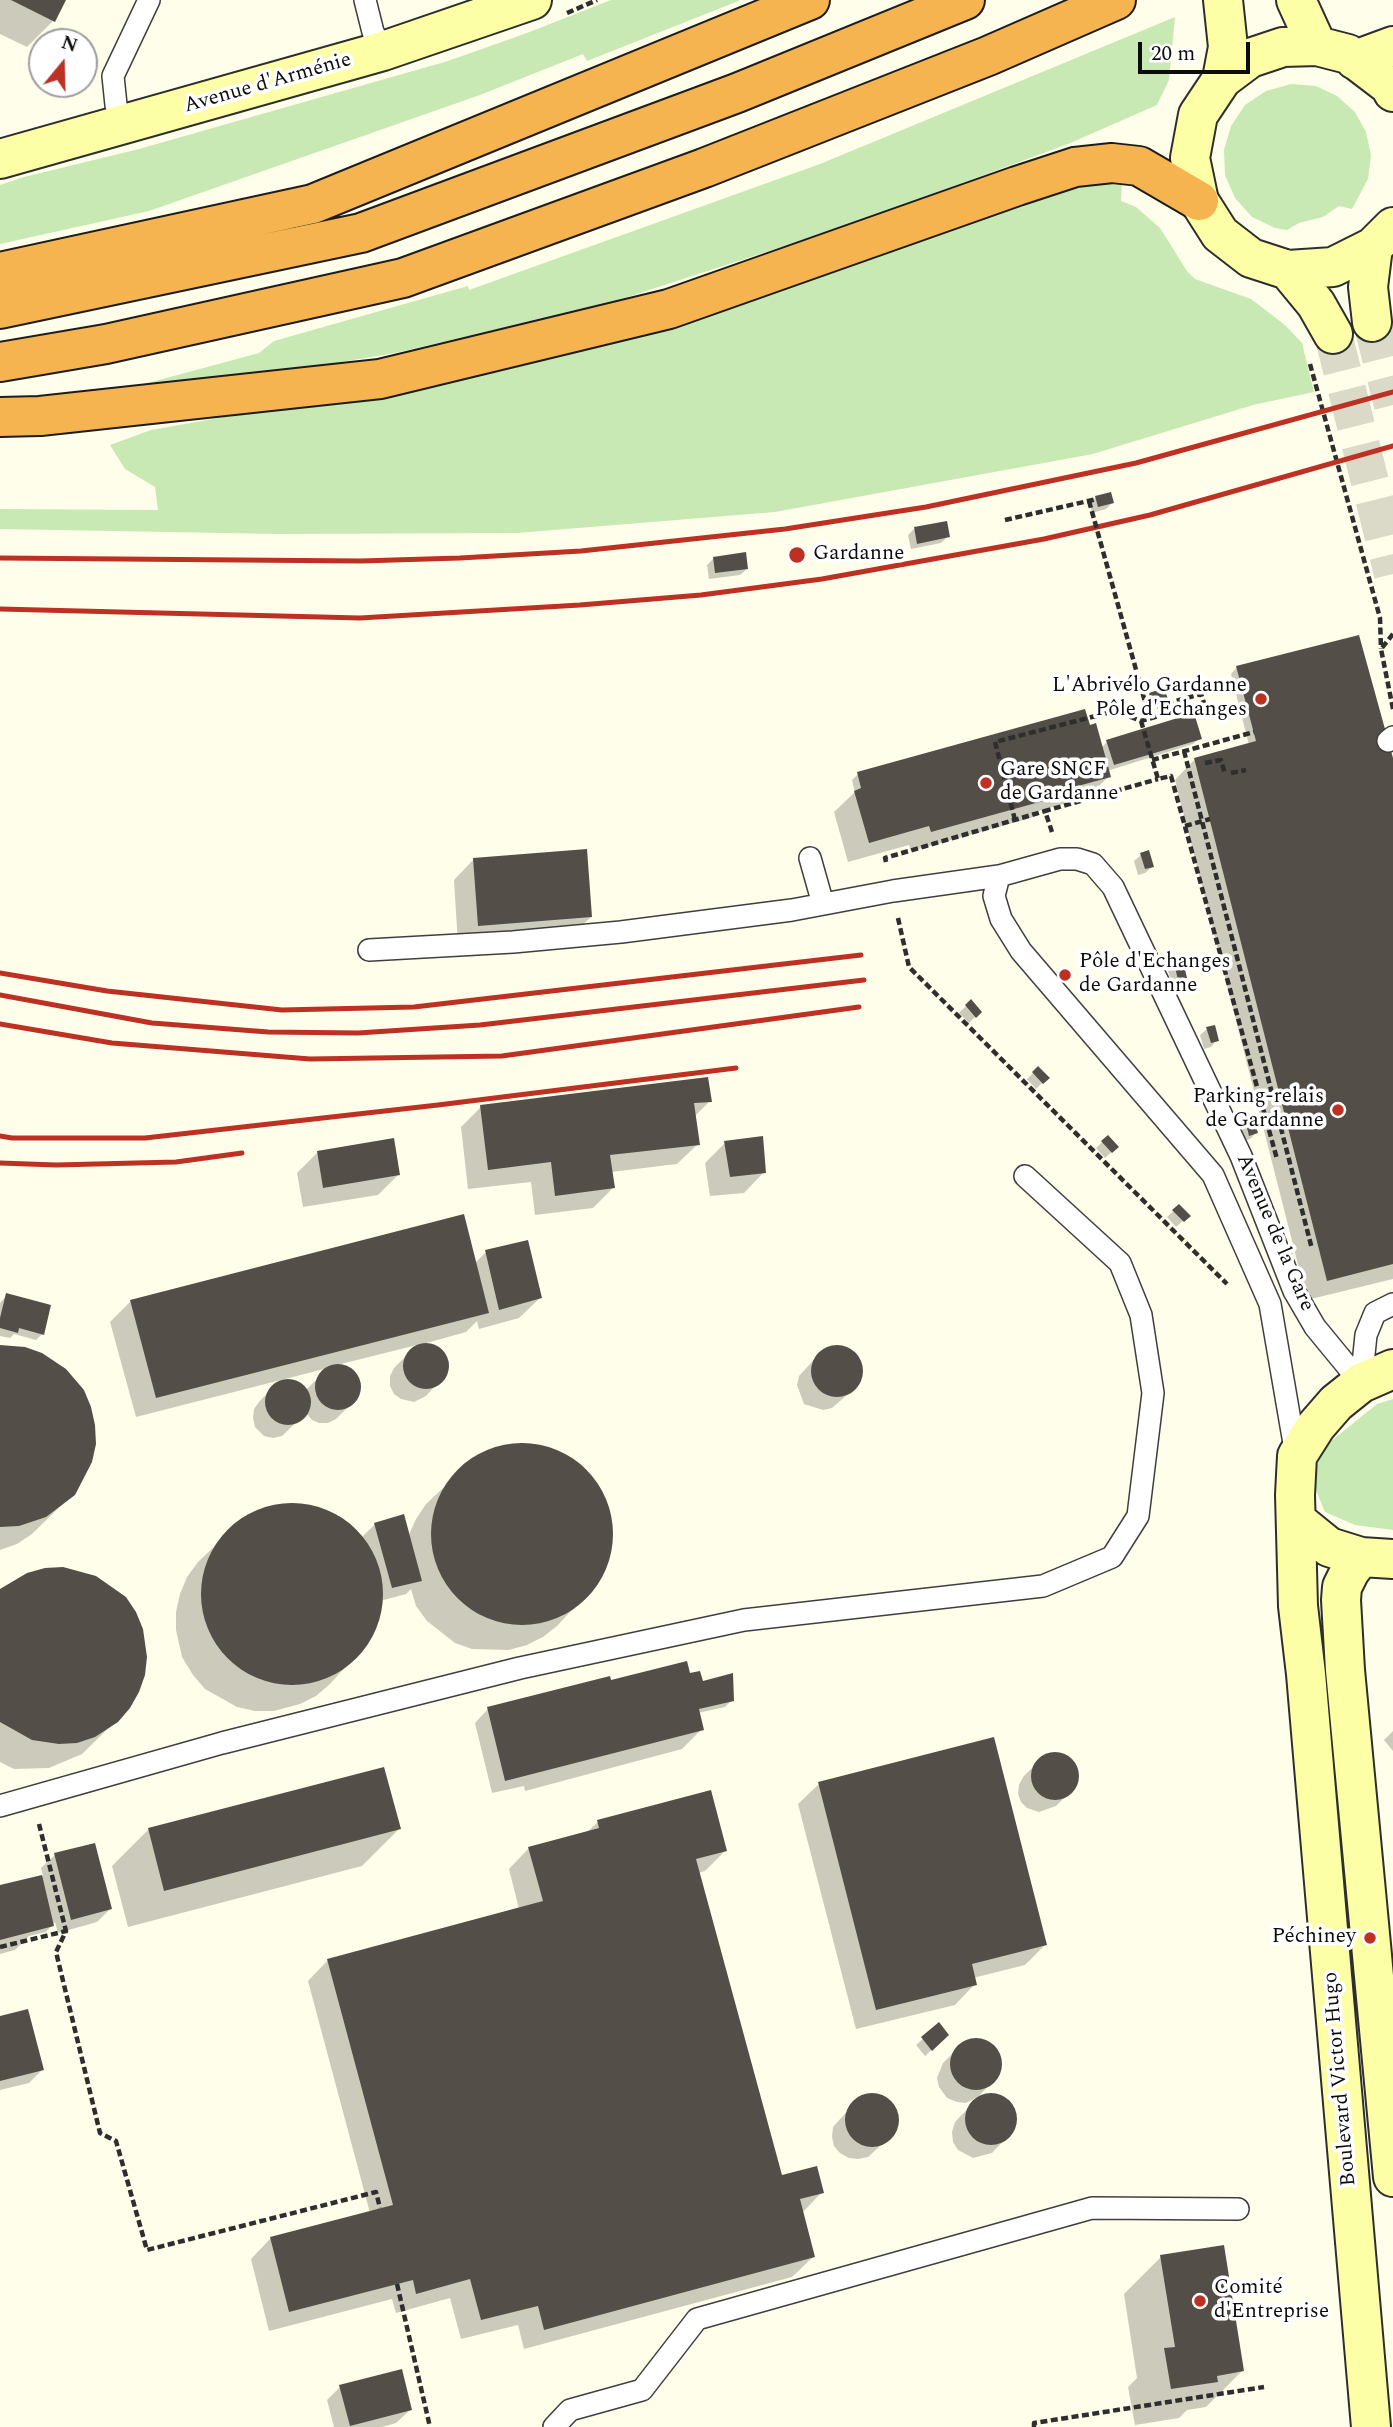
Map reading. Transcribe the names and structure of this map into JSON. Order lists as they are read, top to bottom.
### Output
{
  "streets": {
    "main road": ["Avenue d'Arménie", "Boulevard Victor Hugo"],
    "lane": ["Avenue de la Gare"]
  },
  "crossings": [
    ["Avenue de la Gare", "Boulevard Victor Hugo"]
  ],
  "places": [
    "Gardanne",
    "L'Abrivélo Gardanne Pôle d'Echanges",
    "Gare SNCF de Gardanne",
    "Pôle d'Echanges de Gardanne",
    "Parking-relais de Gardanne",
    "Péchiney",
    "Comité d'Entreprise"
  ],
  "scale_bar": "20 m",
  "north": "top"
}
